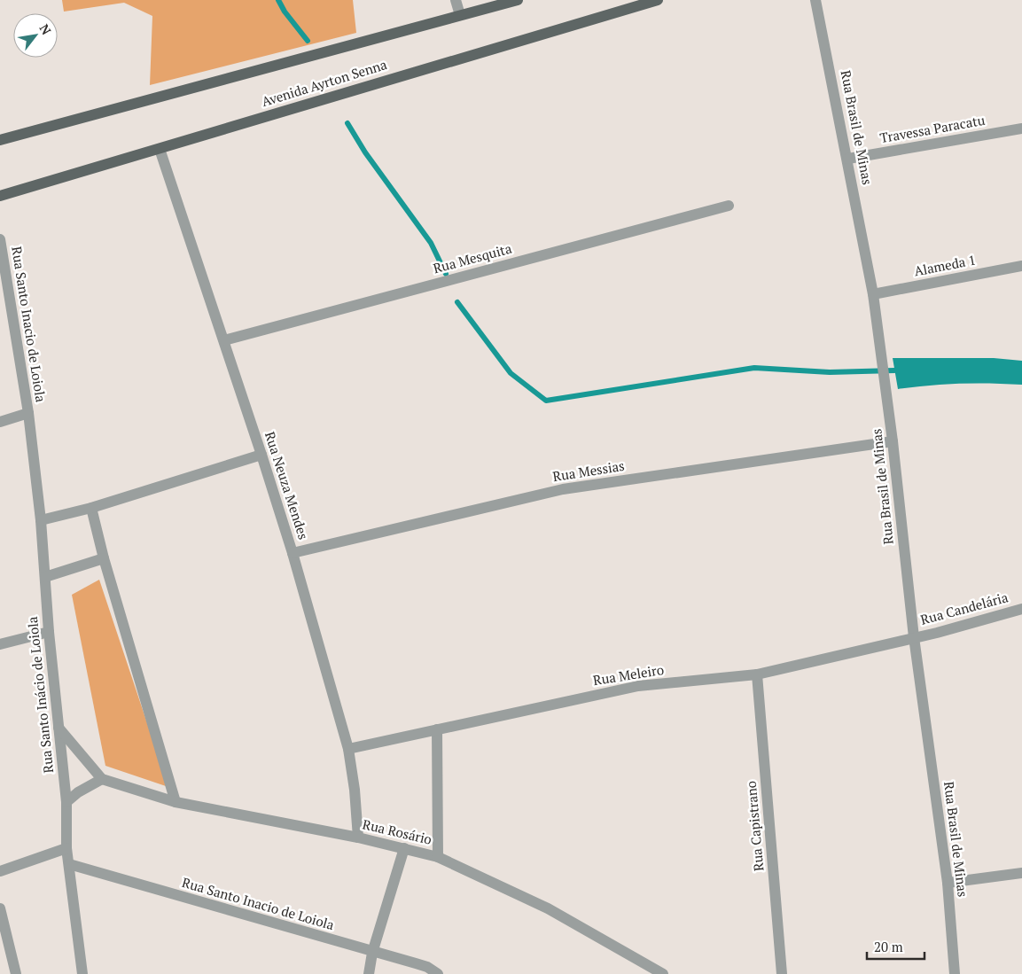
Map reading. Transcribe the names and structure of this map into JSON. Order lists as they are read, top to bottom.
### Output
{
  "streets": {
    "main road": ["Avenida Ayrton Senna"],
    "street": [
      "Rua Brasil de Minas",
      "Travessa Paracatu",
      "Rua Mesquita",
      "Alameda 1",
      "Rua Santo Inacio de Loiola",
      "Rua Messias",
      "Rua Neuza Mendes",
      "Rua Candelária",
      "Rua Meleiro",
      "Rua Santo Inácio de Loiola",
      "Rua Capistrano",
      "Rua Rosário"
    ]
  },
  "crossings": [
    ["Avenida Ayrton Senna", "Rua Neuza Mendes"],
    ["Rua Brasil de Minas", "Travessa Paracatu"],
    ["Rua Brasil de Minas", "Alameda 1"],
    ["Rua Brasil de Minas", "Rua Messias"],
    ["Rua Brasil de Minas", "Rua Candelária"],
    ["Rua Brasil de Minas", "Rua Meleiro"],
    ["Rua Mesquita", "Rua Neuza Mendes"],
    ["Rua Santo Inacio de Loiola", "Rua Santo Inácio de Loiola"],
    ["Rua Messias", "Rua Neuza Mendes"],
    ["Rua Neuza Mendes", "Rua Meleiro"],
    ["Rua Neuza Mendes", "Rua Rosário"],
    ["Rua Candelária", "Rua Meleiro"],
    ["Rua Meleiro", "Rua Capistrano"]
  ],
  "scale_bar": "20 m",
  "north": "top right"
}
